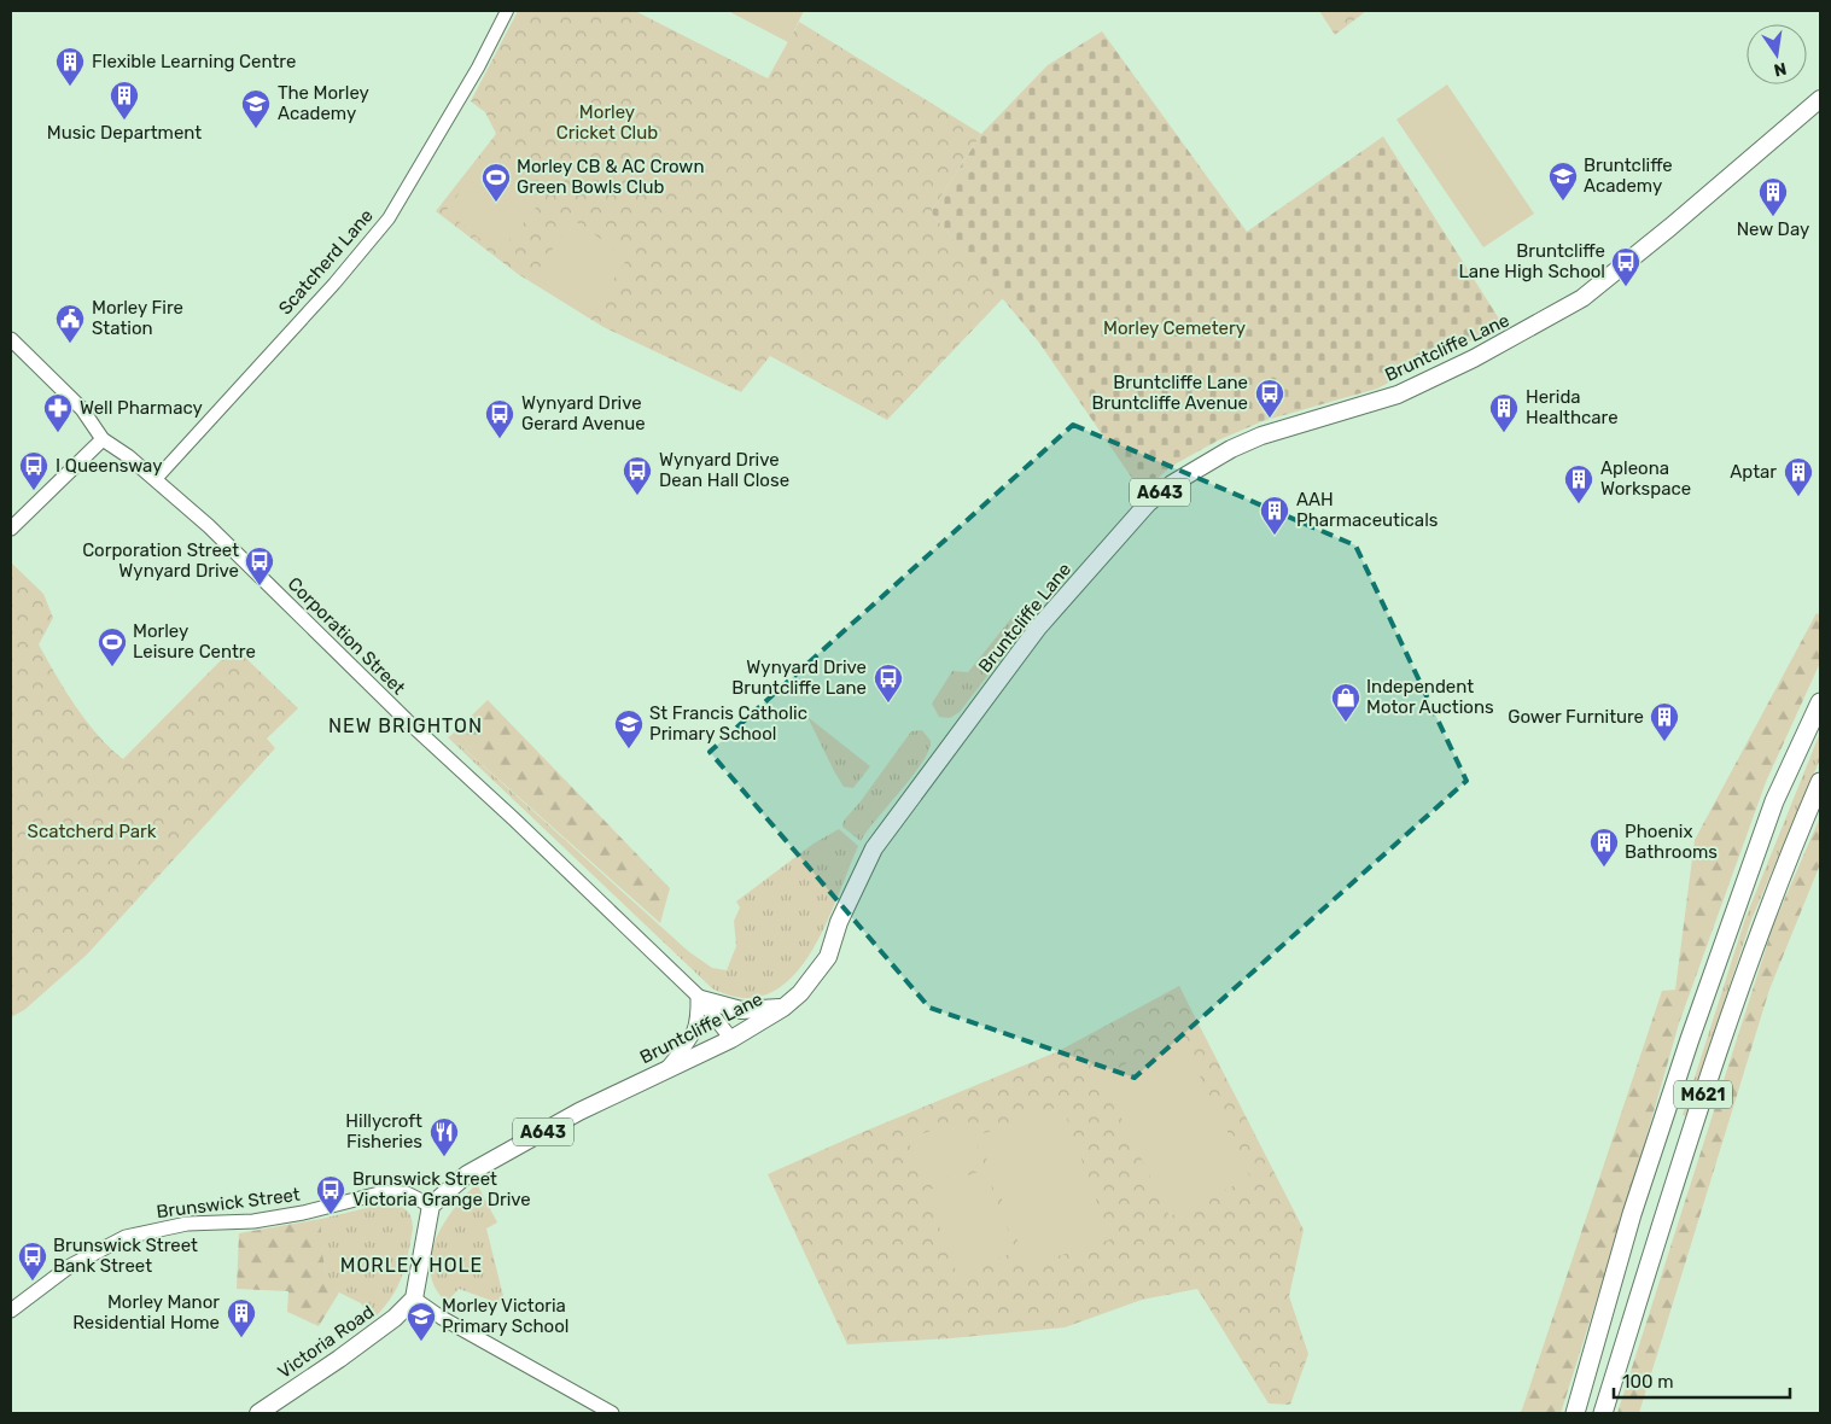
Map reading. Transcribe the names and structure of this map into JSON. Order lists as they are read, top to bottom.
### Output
{
  "streets": {
    "highway": ["M621"],
    "main road": [
      "Bruntcliffe Lane",
      "A643",
      "Corporation Street",
      "Brunswick Street",
      "Victoria Road"
    ],
    "street": ["Scatcherd Lane"]
  },
  "crossings": [
    ["Scatcherd Lane", "Corporation Street"],
    ["Bruntcliffe Lane", "Corporation Street"],
    ["Bruntcliffe Lane", "Brunswick Street"]
  ],
  "districts": ["NEW BRIGHTON", "MORLEY HOLE"],
  "parks": ["Morley Cricket Club", "Morley Cemetery", "Scatcherd Park"],
  "places": {
    "building": [
      "Flexible Learning Centre",
      "Music Department",
      "New Day",
      "Herida Healthcare",
      "Aptar",
      "Apleona Workspace",
      "AAH Pharmaceuticals",
      "Gower Furniture",
      "Phoenix Bathrooms",
      "Morley Manor Residential Home"
    ],
    "school or university": [
      "The Morley Academy",
      "Bruntcliffe Academy",
      "St Francis Catholic Primary School",
      "Morley Victoria Primary School"
    ],
    "sports": ["Morley CB & AC Crown Green Bowls Club", "Morley Leisure Centre"],
    "bus stop": [
      "Bruntcliffe Lane High School",
      "Bruntcliffe Lane Bruntcliffe Avenue",
      "Wynyard Drive Gerard Avenue",
      "I Queensway",
      "Wynyard Drive Dean Hall Close",
      "Corporation Street Wynyard Drive",
      "Wynyard Drive Bruntcliffe Lane",
      "Brunswick Street Victoria Grange Drive",
      "Brunswick Street Bank Street"
    ],
    "public building": ["Morley Fire Station"],
    "pharmacy": ["Well Pharmacy"],
    "shop": ["Independent Motor Auctions"],
    "restaurant": ["Hillycroft Fisheries"]
  },
  "scale_bar": "100 m",
  "north": "bottom"
}
